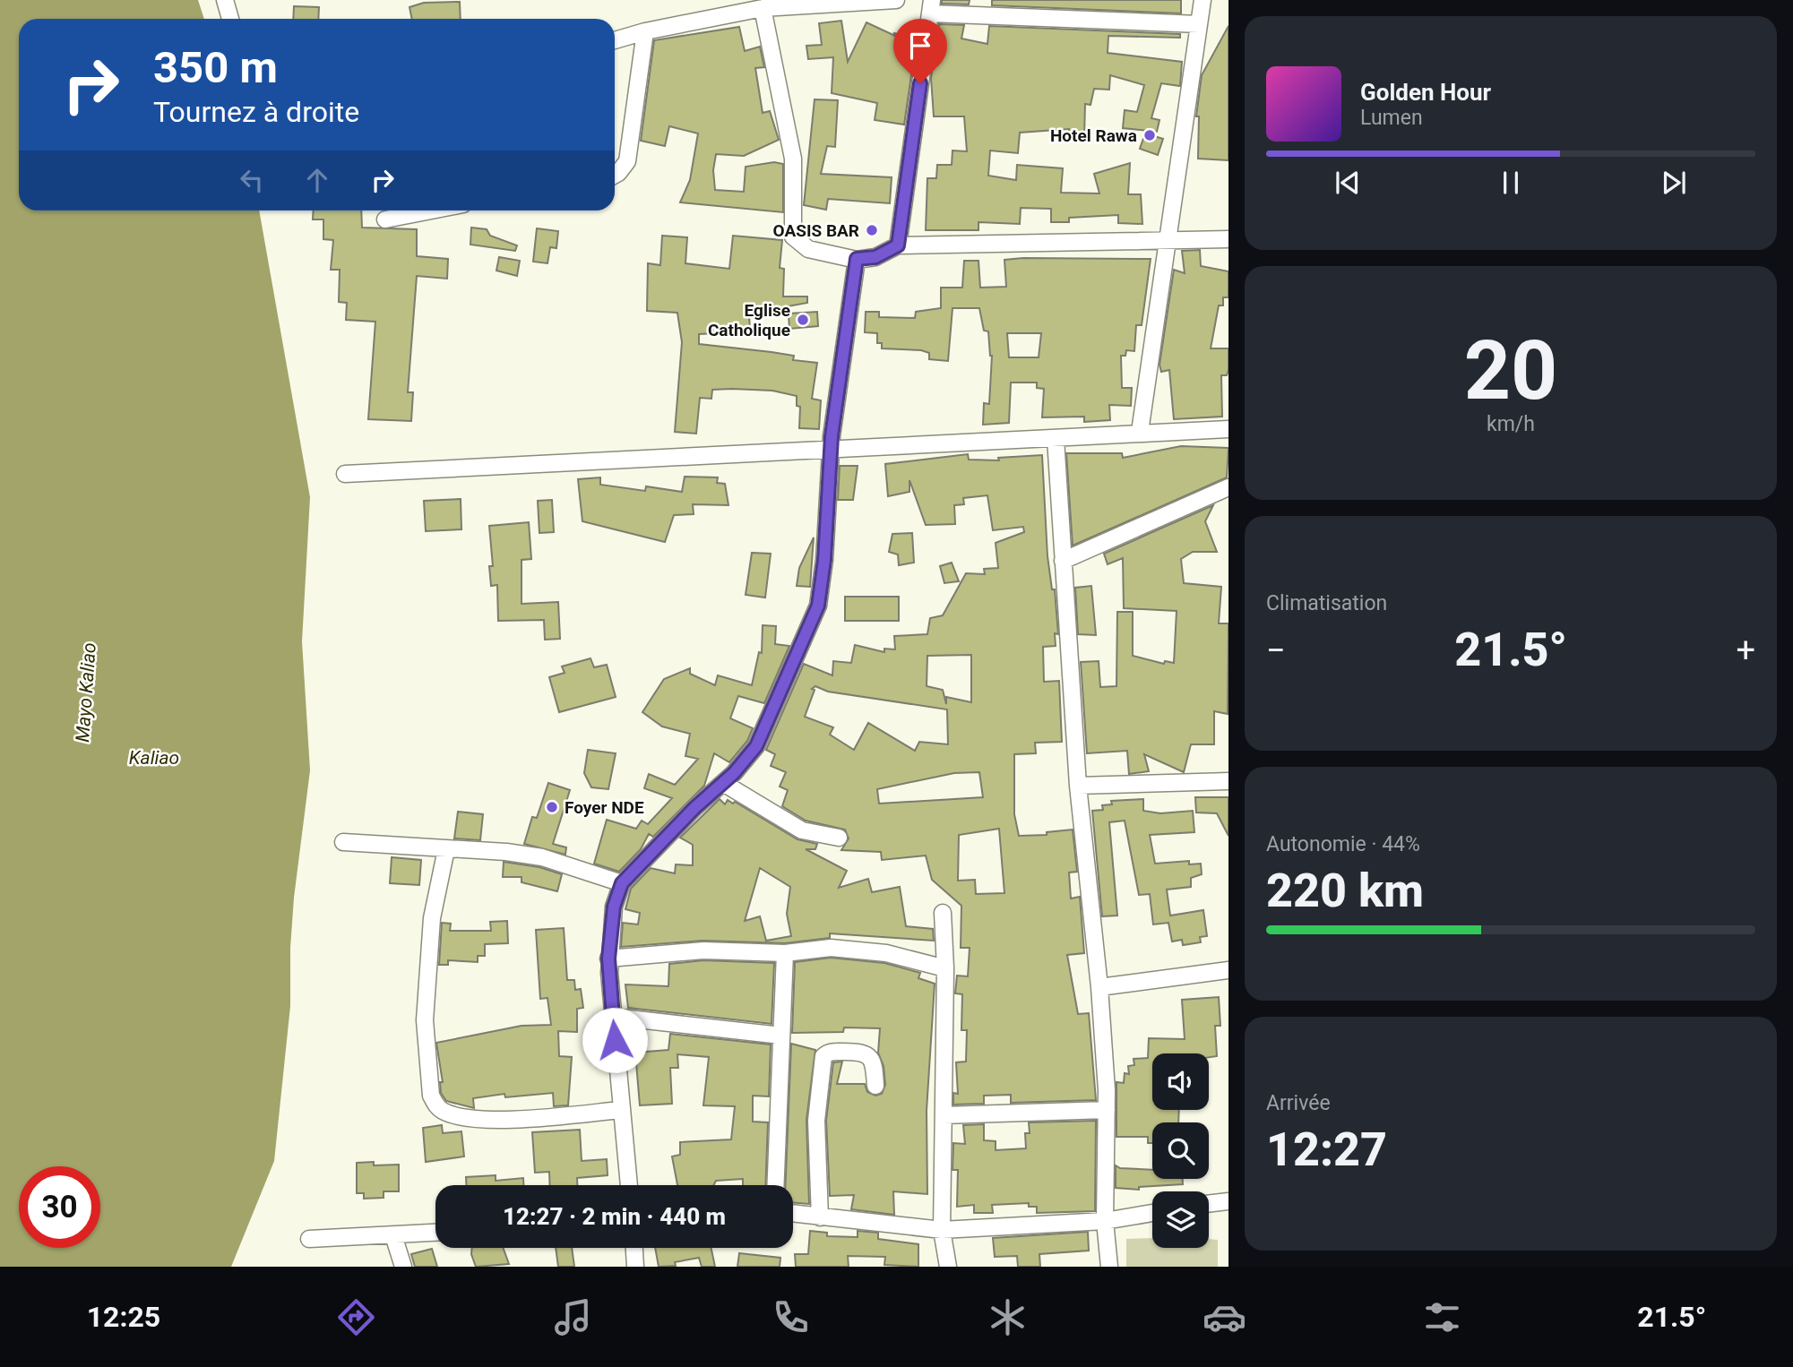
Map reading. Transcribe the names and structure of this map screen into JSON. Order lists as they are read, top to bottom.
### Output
{
  "water": ["Mayo Kaliao", "Kaliao"],
  "places": [
    "Hotel Rawa",
    "OASIS BAR",
    "Eglise Catholique",
    "Foyer NDE"
  ],
  "page": {
    "turn": ["350 m", "Tournez à droite"],
    "song": ["Golden Hour", "Lumen"],
    "tile": [
      ["20", "km/h"],
      "Climatisation",
      ["Autonomie · 44%", "220 km"],
      ["Arrivée", "12:27"]
    ],
    "heat": ["−", "21.5°", "+"],
    "limit": "30",
    "trip": "12:27 · 2 min · 440 m",
    "tabs": ["12:25", "21.5°"]
  }
}
